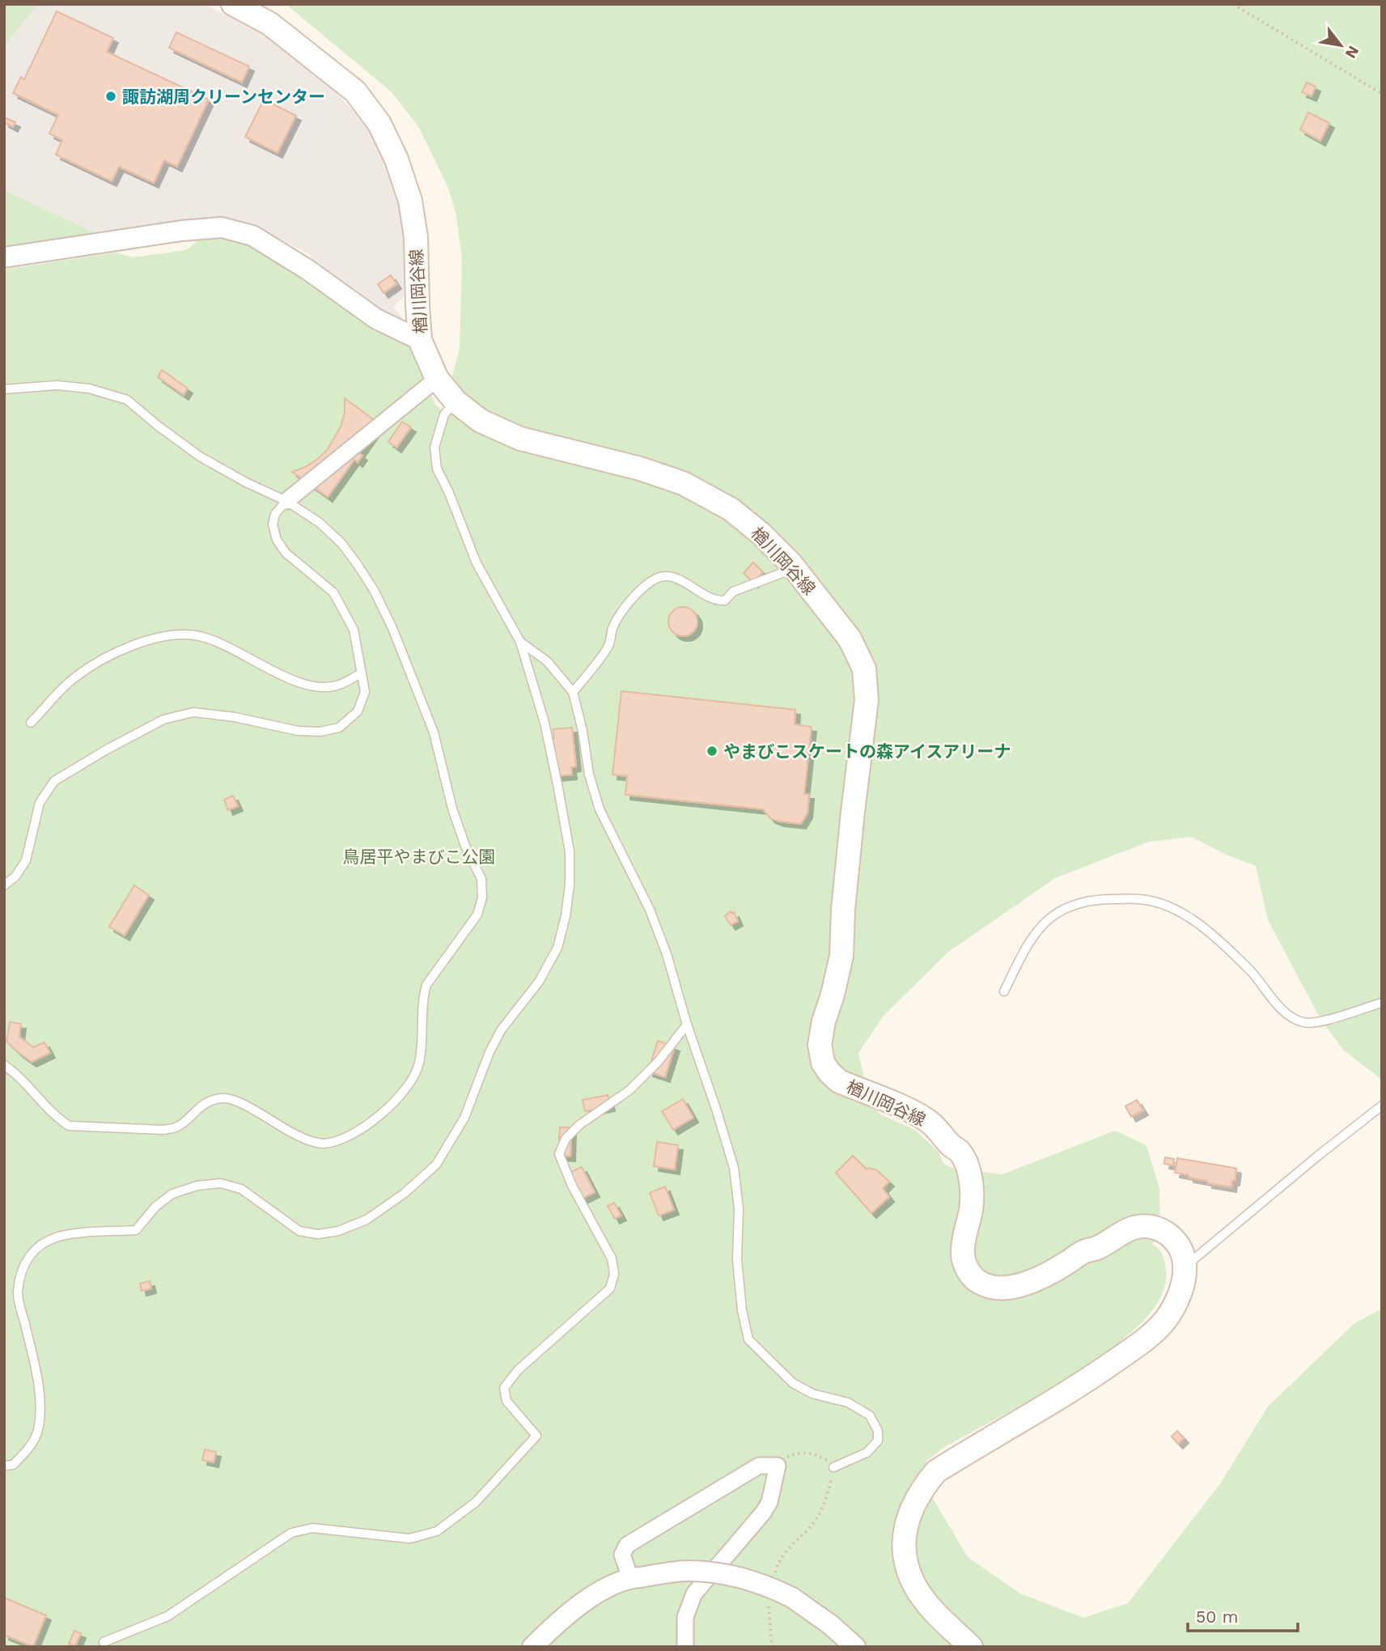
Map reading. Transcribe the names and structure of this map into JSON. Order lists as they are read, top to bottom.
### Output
{
  "streets": {
    "main road": ["楢川岡谷線"]
  },
  "parks": ["鳥居平やまびこ公園"],
  "places": ["諏訪湖周クリーンセンター", "やまびこスケートの森アイスアリーナ"],
  "scale_bar": "50 m",
  "north": "bottom right"
}
